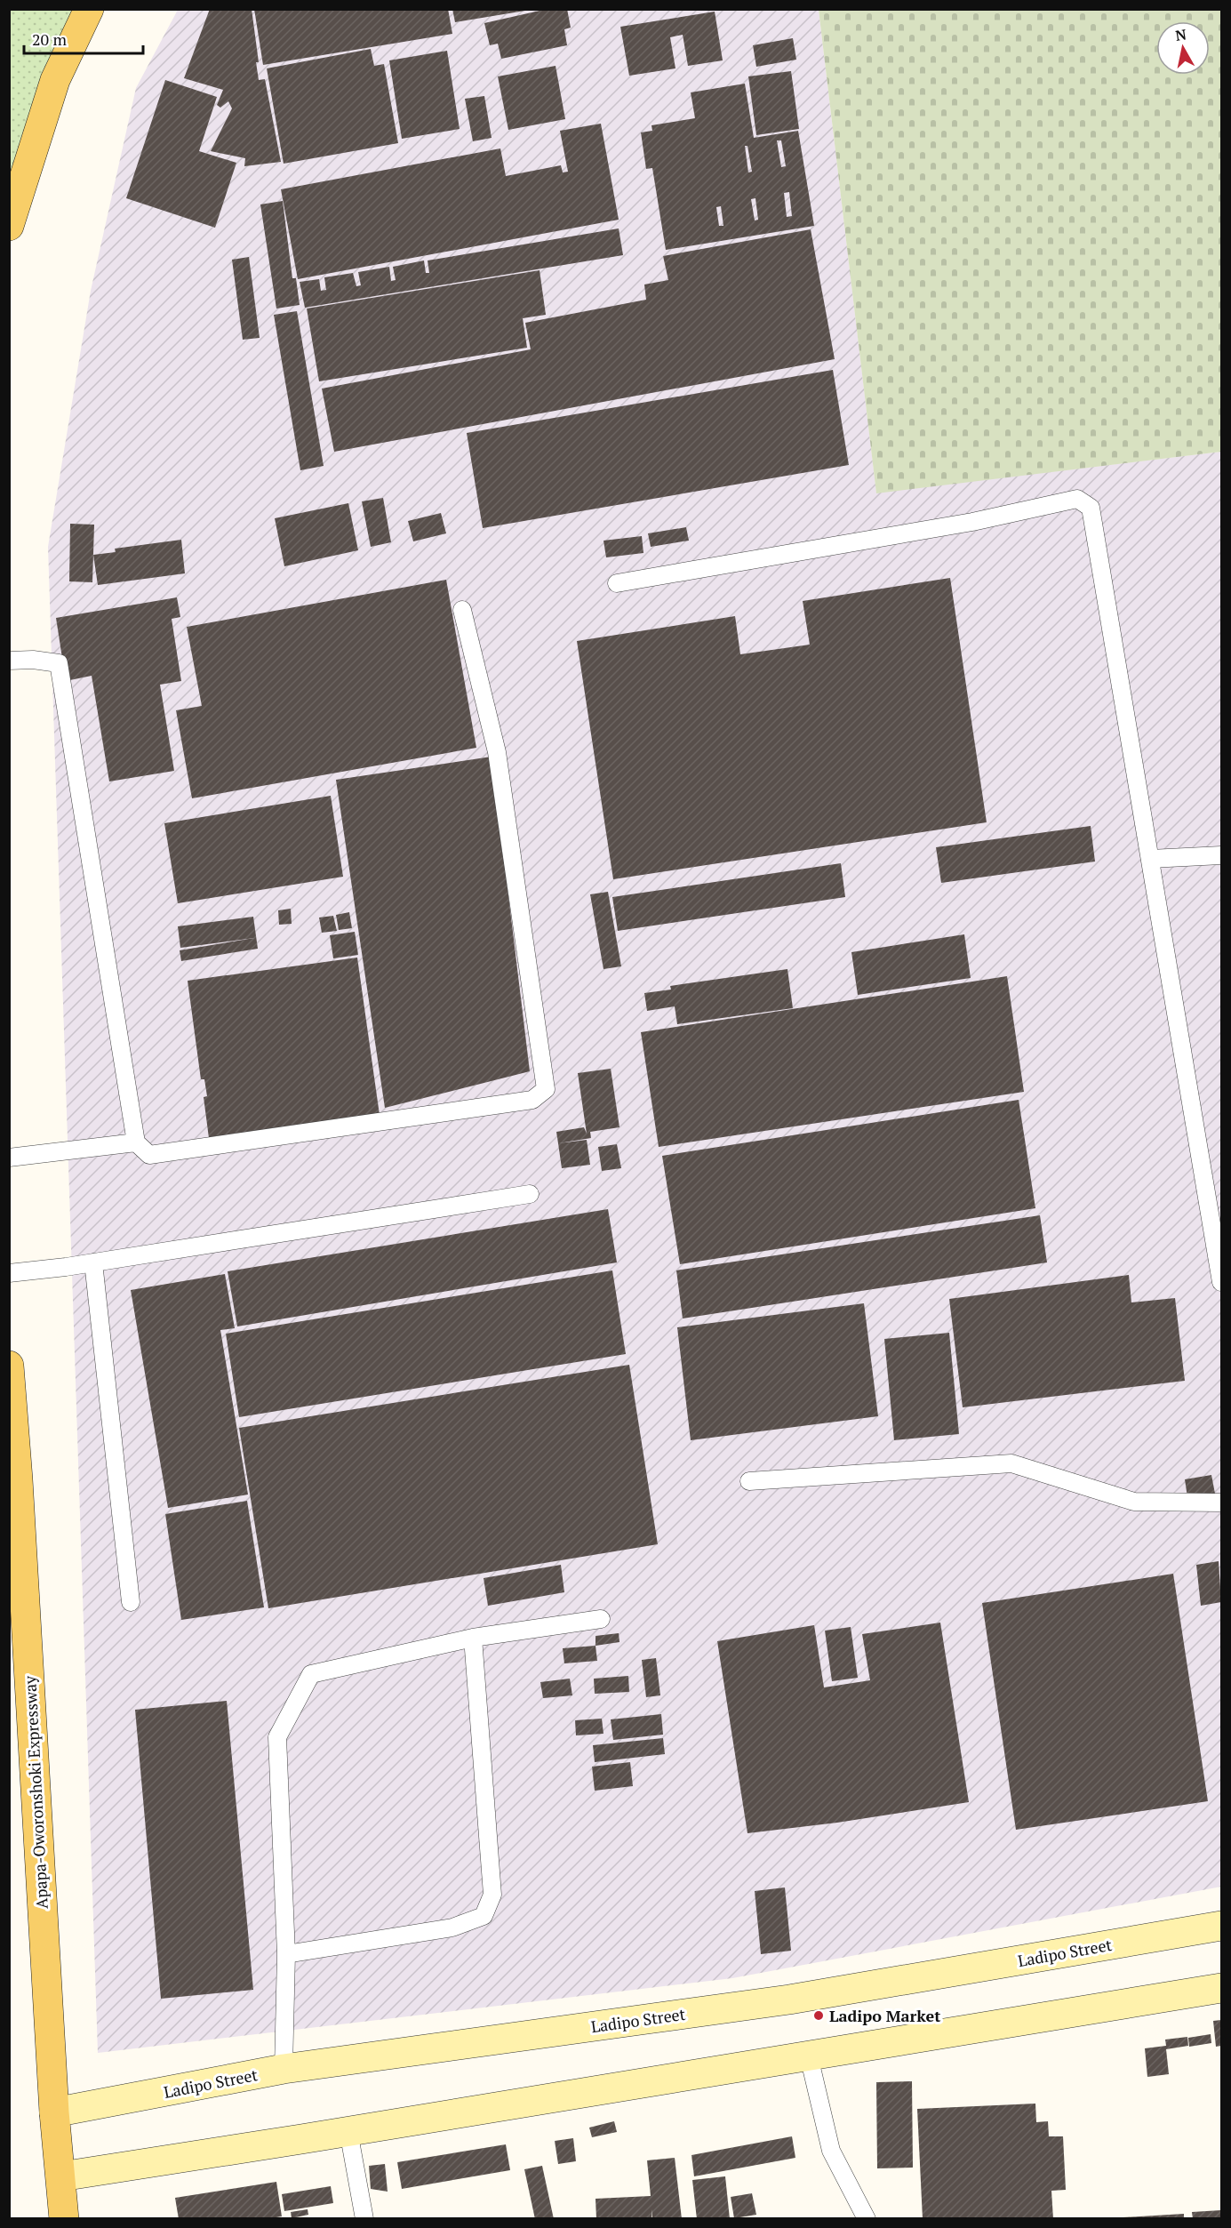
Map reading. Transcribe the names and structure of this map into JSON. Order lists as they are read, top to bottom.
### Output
{
  "streets": {
    "main road": ["Apapa-Oworonshoki Expressway", "Ladipo Street"]
  },
  "crossings": [
    ["Apapa-Oworonshoki Expressway", "Ladipo Street"]
  ],
  "places": ["Ladipo Market"],
  "scale_bar": "20 m",
  "north": "top"
}
